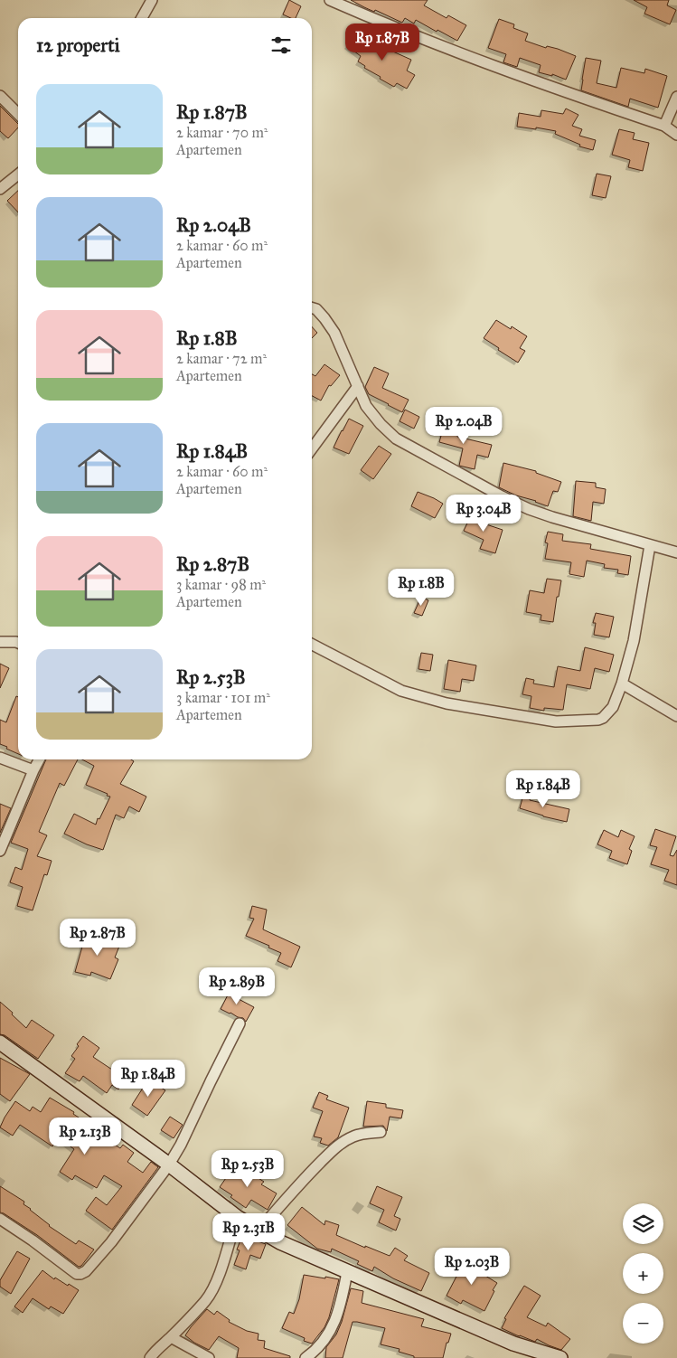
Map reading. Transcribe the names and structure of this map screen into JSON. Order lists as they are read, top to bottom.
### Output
{
  "page": {
    "heading": "12 properti",
    "price": [
      "Rp 1.87B",
      "Rp 2.04B",
      "Rp 3.04B",
      "Rp 1.8B",
      "Rp 1.84B",
      "Rp 2.87B",
      "Rp 2.89B",
      "Rp 1.84B",
      "Rp 2.13B",
      "Rp 2.53B",
      "Rp 2.31B",
      "Rp 2.03B"
    ],
    "list": [
      {
        "name": "Rp 1.87B",
        "note": "2 kamar · 70 m² · Apartemen"
      },
      {
        "name": "Rp 2.04B",
        "note": "2 kamar · 60 m² · Apartemen"
      },
      {
        "name": "Rp 1.8B",
        "note": "2 kamar · 72 m² · Apartemen"
      },
      {
        "name": "Rp 1.84B",
        "note": "2 kamar · 60 m² · Apartemen"
      },
      {
        "name": "Rp 2.87B",
        "note": "3 kamar · 98 m² · Apartemen"
      },
      {
        "name": "Rp 2.53B",
        "note": "3 kamar · 101 m² · Apartemen"
      }
    ],
    "map_buttons": ["+", "−"]
  }
}
